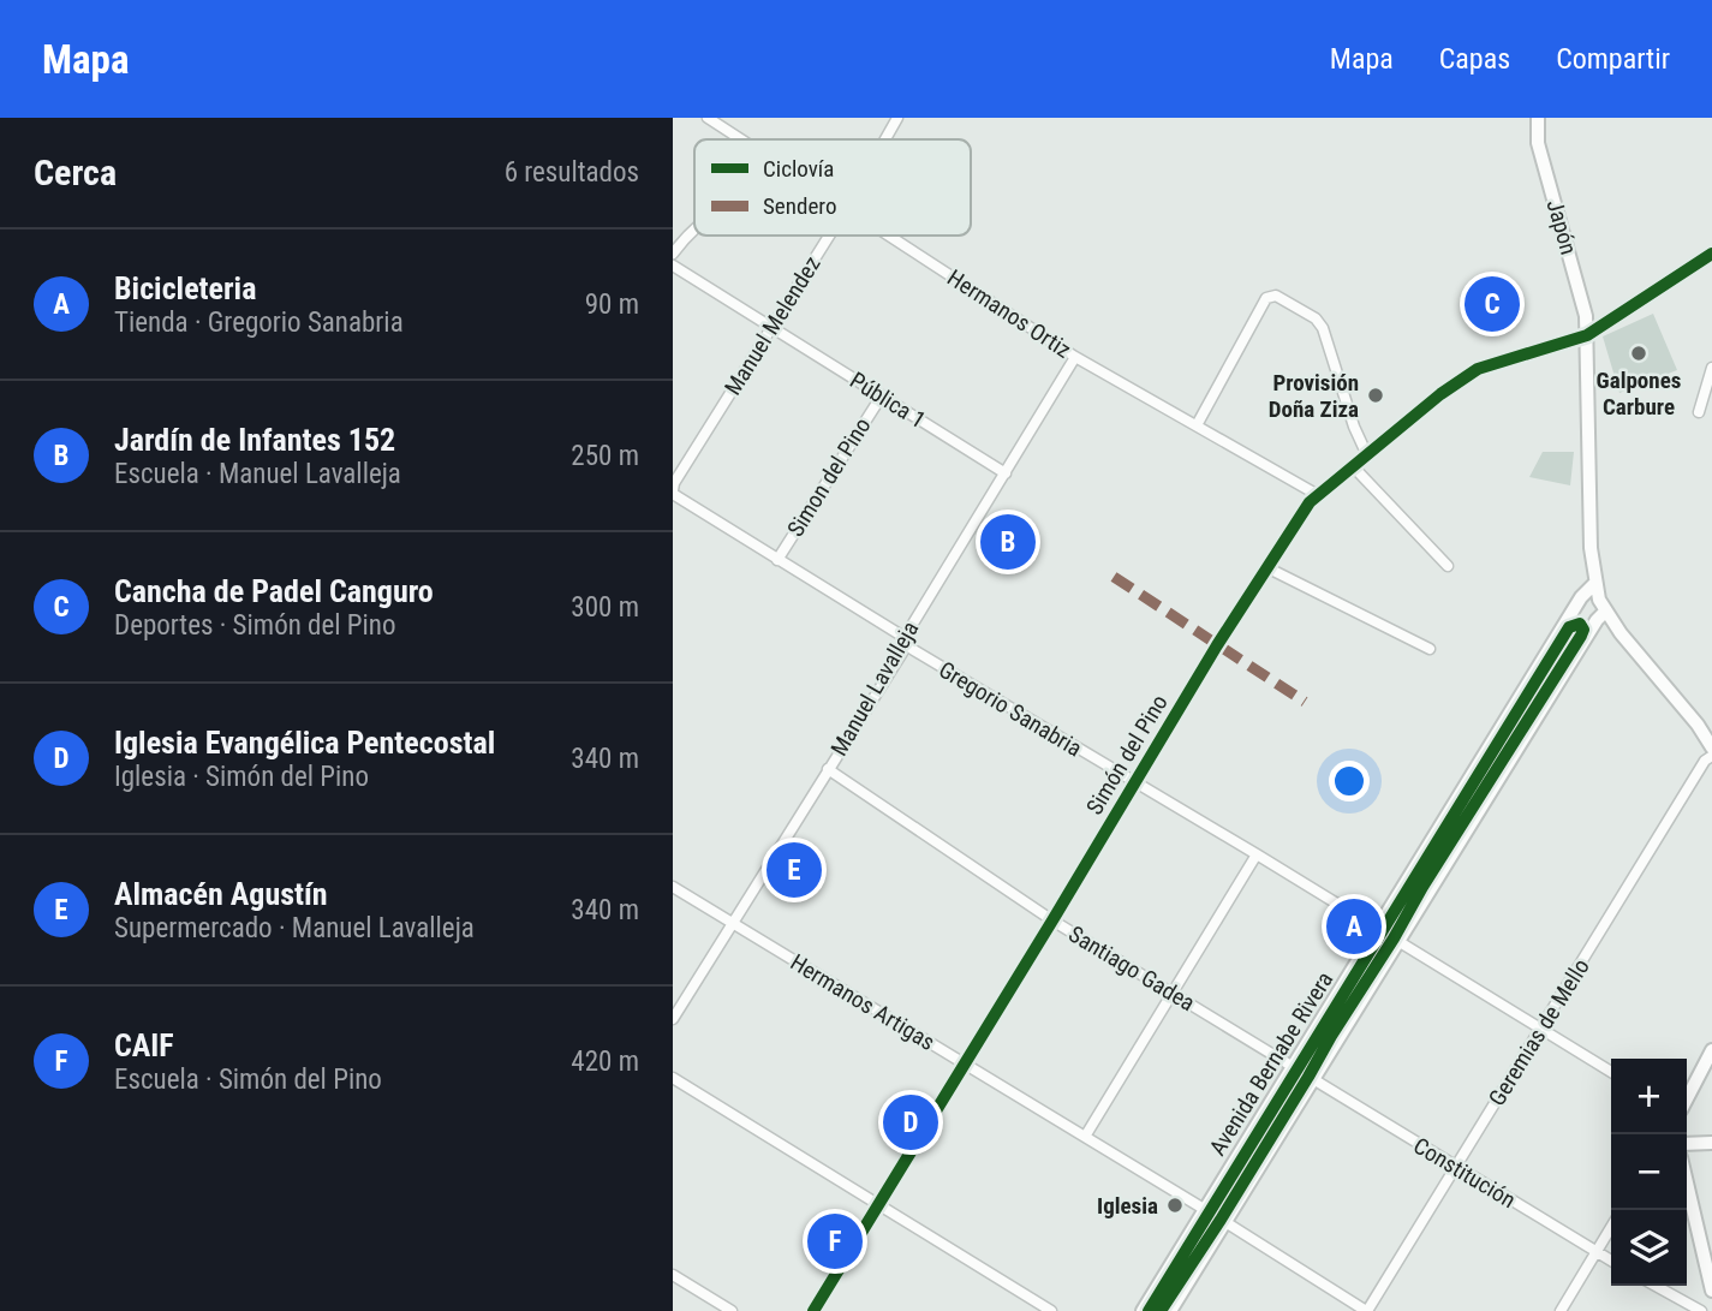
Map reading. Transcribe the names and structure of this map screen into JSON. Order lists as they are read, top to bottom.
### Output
{
  "streets": {
    "street": [
      "Japón",
      "Hermanos Ortiz",
      "Manuel Melendez",
      "Pública 1",
      "Simon del Pino",
      "Manuel Lavalleja",
      "Gregorio Sanabria",
      "Simón del Pino",
      "Santiago Gadea",
      "Hermanos Artigas",
      "Geremias de Mello",
      "Avenida Bernabe Rivera",
      "Constitución"
    ]
  },
  "crossings": [
    ["Japón", "Simón del Pino"],
    ["Japón", "Avenida Bernabe Rivera"],
    ["Hermanos Ortiz", "Manuel Lavalleja"],
    ["Hermanos Ortiz", "Simón del Pino"],
    ["Manuel Melendez", "Pública 1"],
    ["Manuel Melendez", "Gregorio Sanabria"],
    ["Pública 1", "Simon del Pino"],
    ["Pública 1", "Manuel Lavalleja"],
    ["Simon del Pino", "Gregorio Sanabria"],
    ["Manuel Lavalleja", "Gregorio Sanabria"],
    ["Manuel Lavalleja", "Santiago Gadea"],
    ["Manuel Lavalleja", "Hermanos Artigas"],
    ["Gregorio Sanabria", "Simón del Pino"],
    ["Gregorio Sanabria", "Geremias de Mello"],
    ["Gregorio Sanabria", "Avenida Bernabe Rivera"],
    ["Simón del Pino", "Santiago Gadea"],
    ["Simón del Pino", "Hermanos Artigas"],
    ["Santiago Gadea", "Avenida Bernabe Rivera"],
    ["Santiago Gadea", "Constitución"],
    ["Hermanos Artigas", "Geremias de Mello"],
    ["Hermanos Artigas", "Avenida Bernabe Rivera"],
    ["Geremias de Mello", "Constitución"],
    ["Avenida Bernabe Rivera", "Constitución"]
  ],
  "places": ["Galpones Carbure", "Provisión Doña Ziza", "Iglesia"],
  "legend": ["Ciclovía", "Sendero"],
  "page": {
    "header": "Mapa",
    "nav": ["Mapa", "Capas", "Compartir"],
    "heading": ["Cerca", "6 resultados"],
    "list": [
      {
        "mark": "A",
        "name": "Bicicleteria",
        "note": "Tienda · Gregorio Sanabria",
        "value": "90 m"
      },
      {
        "mark": "B",
        "name": "Jardín de Infantes 152",
        "note": "Escuela · Manuel Lavalleja",
        "value": "250 m"
      },
      {
        "mark": "C",
        "name": "Cancha de Padel Canguro",
        "note": "Deportes · Simón del Pino",
        "value": "300 m"
      },
      {
        "mark": "D",
        "name": "Iglesia Evangélica Pentecostal",
        "note": "Iglesia · Simón del Pino",
        "value": "340 m"
      },
      {
        "mark": "E",
        "name": "Almacén Agustín",
        "note": "Supermercado · Manuel Lavalleja",
        "value": "340 m"
      },
      {
        "mark": "F",
        "name": "CAIF",
        "note": "Escuela · Simón del Pino",
        "value": "420 m"
      }
    ],
    "pins": [
      "C",
      "B",
      "E",
      "A",
      "D",
      "F"
    ],
    "map_buttons": ["+", "−"]
  }
}
